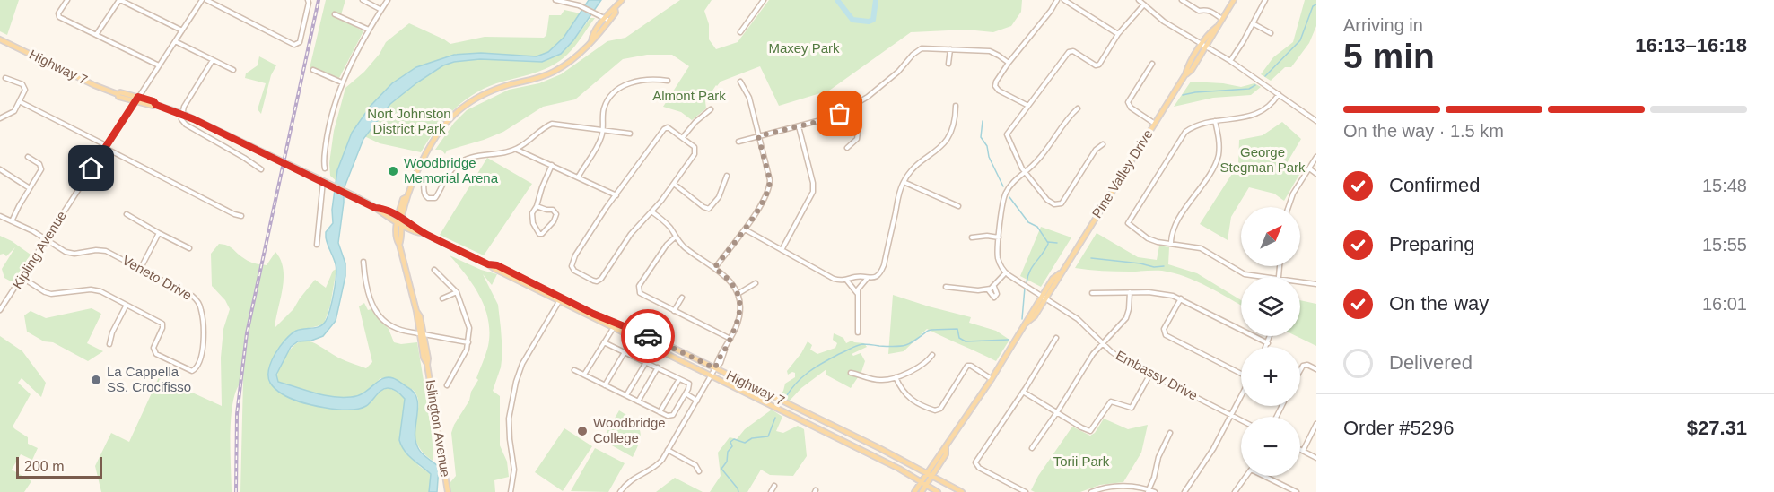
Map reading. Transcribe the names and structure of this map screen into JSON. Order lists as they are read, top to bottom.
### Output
{
  "streets": {
    "main road": ["Highway 7", "Pine Valley Drive", "Islington Avenue"],
    "street": ["Kipling Avenue", "Veneto Drive", "Embassy Drive"]
  },
  "crossings": [
    ["Highway 7", "Pine Valley Drive"],
    ["Highway 7", "Kipling Avenue"],
    ["Highway 7", "Islington Avenue"],
    ["Pine Valley Drive", "Embassy Drive"],
    ["Kipling Avenue", "Veneto Drive"]
  ],
  "parks": [
    "Maxey Park",
    "Almont Park",
    "Nort Johnston District Park",
    "George Stegman Park",
    "Torii Park"
  ],
  "places": ["Woodbridge Memorial Arena", "La Cappella SS. Crocifisso", "Woodbridge College"],
  "scale_bar": "200 m",
  "north": "top right",
  "page": {
    "heading": ["5 min", "Arriving in", "16:13–16:18"],
    "panel": ["Order #5296", "$27.31"],
    "bar": "On the way · 1.5 km",
    "list": [
      ["Confirmed", "15:48"],
      ["Preparing", "15:55"],
      ["On the way", "16:01"],
      "Delivered"
    ],
    "map_buttons": ["+", "−"],
    "scale": "200 m"
  }
}
